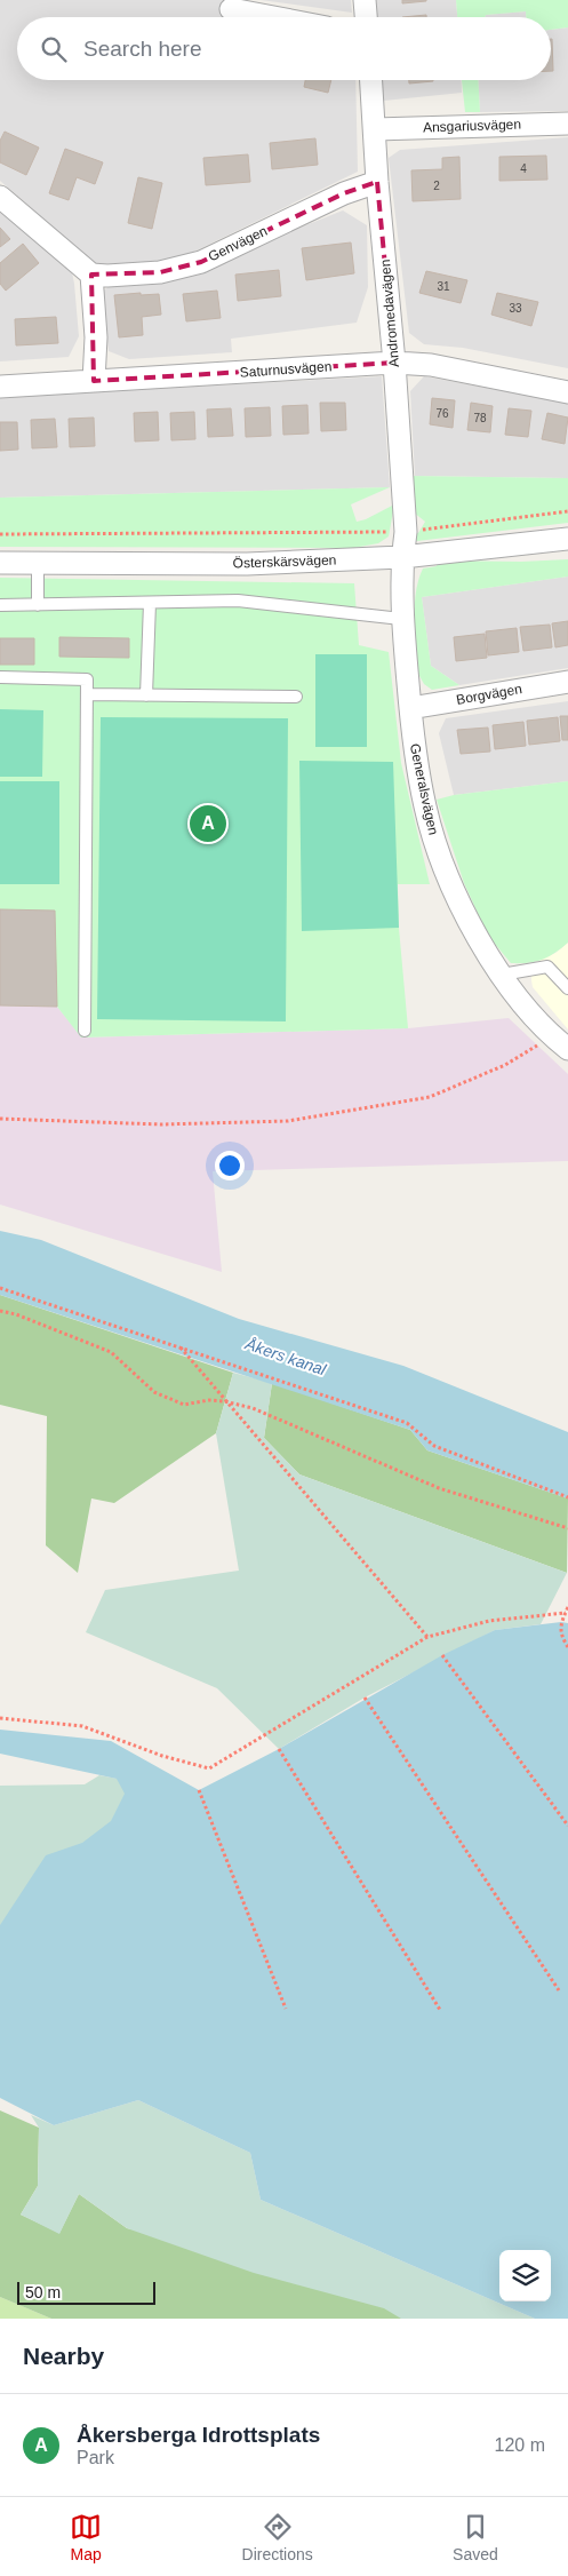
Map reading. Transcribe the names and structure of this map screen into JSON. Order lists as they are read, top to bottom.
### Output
{
  "streets": {
    "street": [
      "Ansgariusvägen",
      "Genvägen",
      "Andromedavägen",
      "Saturnusvägen",
      "Österskärsvägen",
      "Borgvägen",
      "Generalsvägen"
    ]
  },
  "crossings": [
    ["Ansgariusvägen", "Andromedavägen"],
    ["Genvägen", "Andromedavägen"],
    ["Andromedavägen", "Saturnusvägen"],
    ["Andromedavägen", "Österskärsvägen"],
    ["Andromedavägen", "Generalsvägen"],
    ["Österskärsvägen", "Generalsvägen"],
    ["Borgvägen", "Generalsvägen"]
  ],
  "water": ["Åkers kanal"],
  "house_numbers": [
    "4",
    "2",
    "31",
    "33",
    "76",
    "78"
  ],
  "scale_bar": "50 m",
  "page": {
    "search": "Search here",
    "pins": "A",
    "scale": "50 m",
    "heading": "Nearby",
    "list": [
      {
        "mark": "A",
        "name": "Åkersberga Idrottsplats",
        "note": "Park",
        "value": "120 m"
      }
    ],
    "nav": ["Map", "Directions", "Saved"]
  }
}
